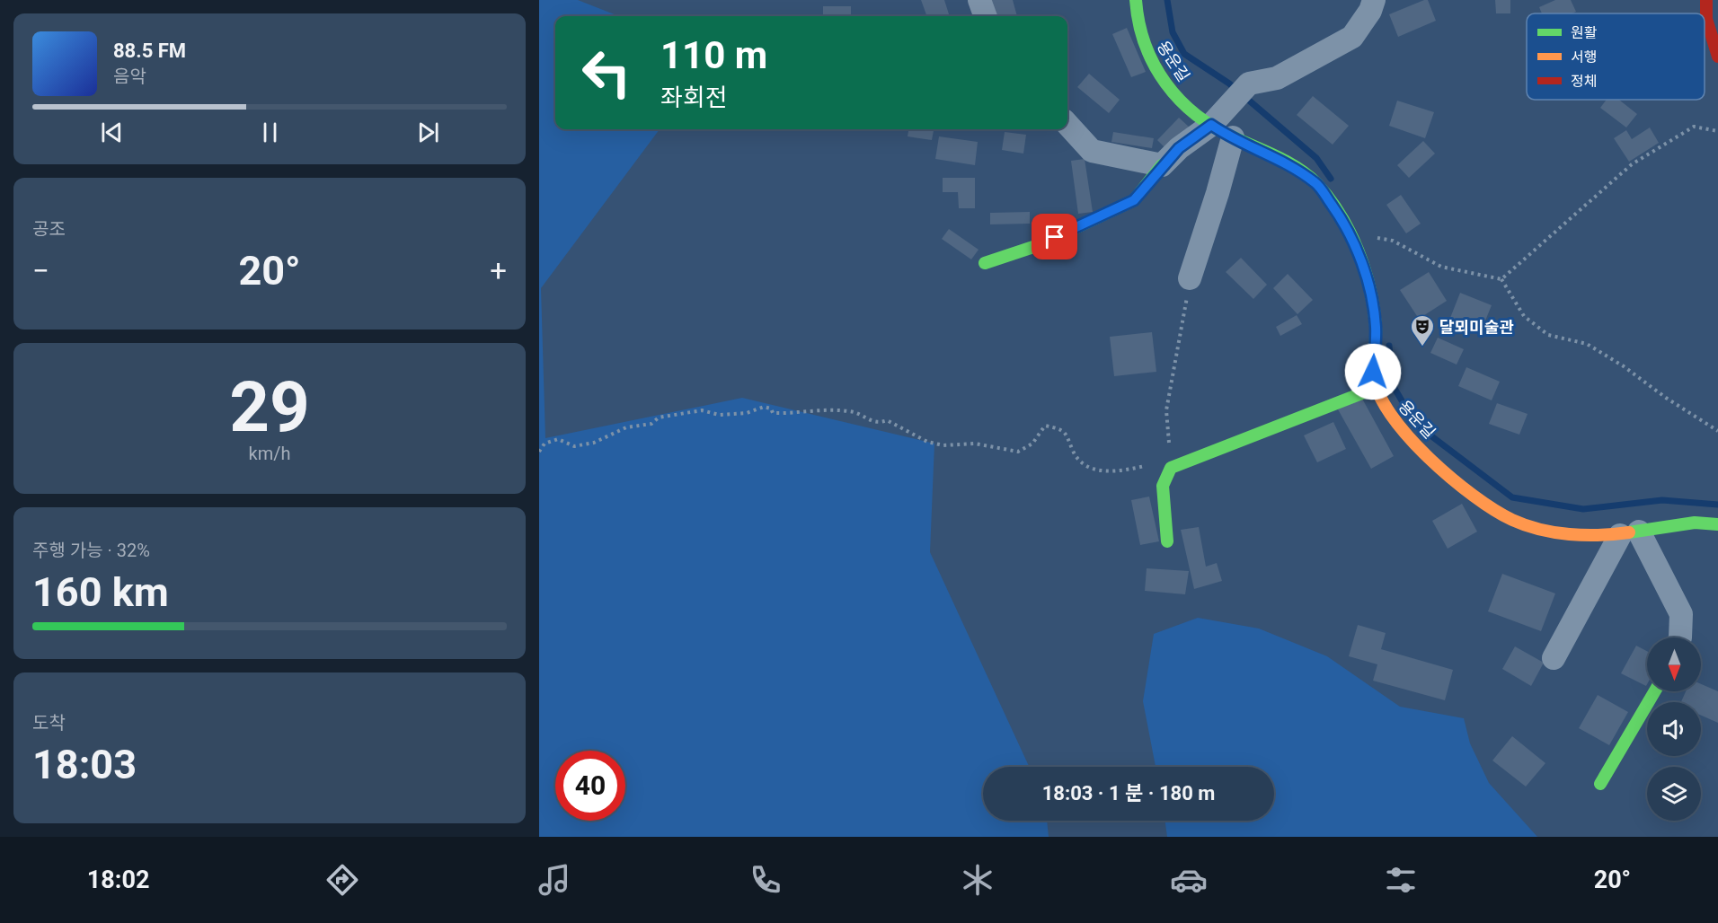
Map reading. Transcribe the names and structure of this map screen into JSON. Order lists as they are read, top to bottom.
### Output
{
  "streets": {
    "street": ["용운길"]
  },
  "places": {
    "theatre": ["달뫼미술관"]
  },
  "legend": ["원활", "서행", "정체"],
  "north": "bottom",
  "page": {
    "turn": ["110 m", "좌회전"],
    "song": ["88.5 FM", "음악"],
    "tile": [
      "공조",
      ["29", "km/h"],
      ["주행 가능 · 32%", "160 km"],
      ["도착", "18:03"]
    ],
    "heat": ["−", "20°", "+"],
    "limit": "40",
    "trip": "18:03 · 1 분 · 180 m",
    "tabs": ["18:02", "20°"]
  }
}
